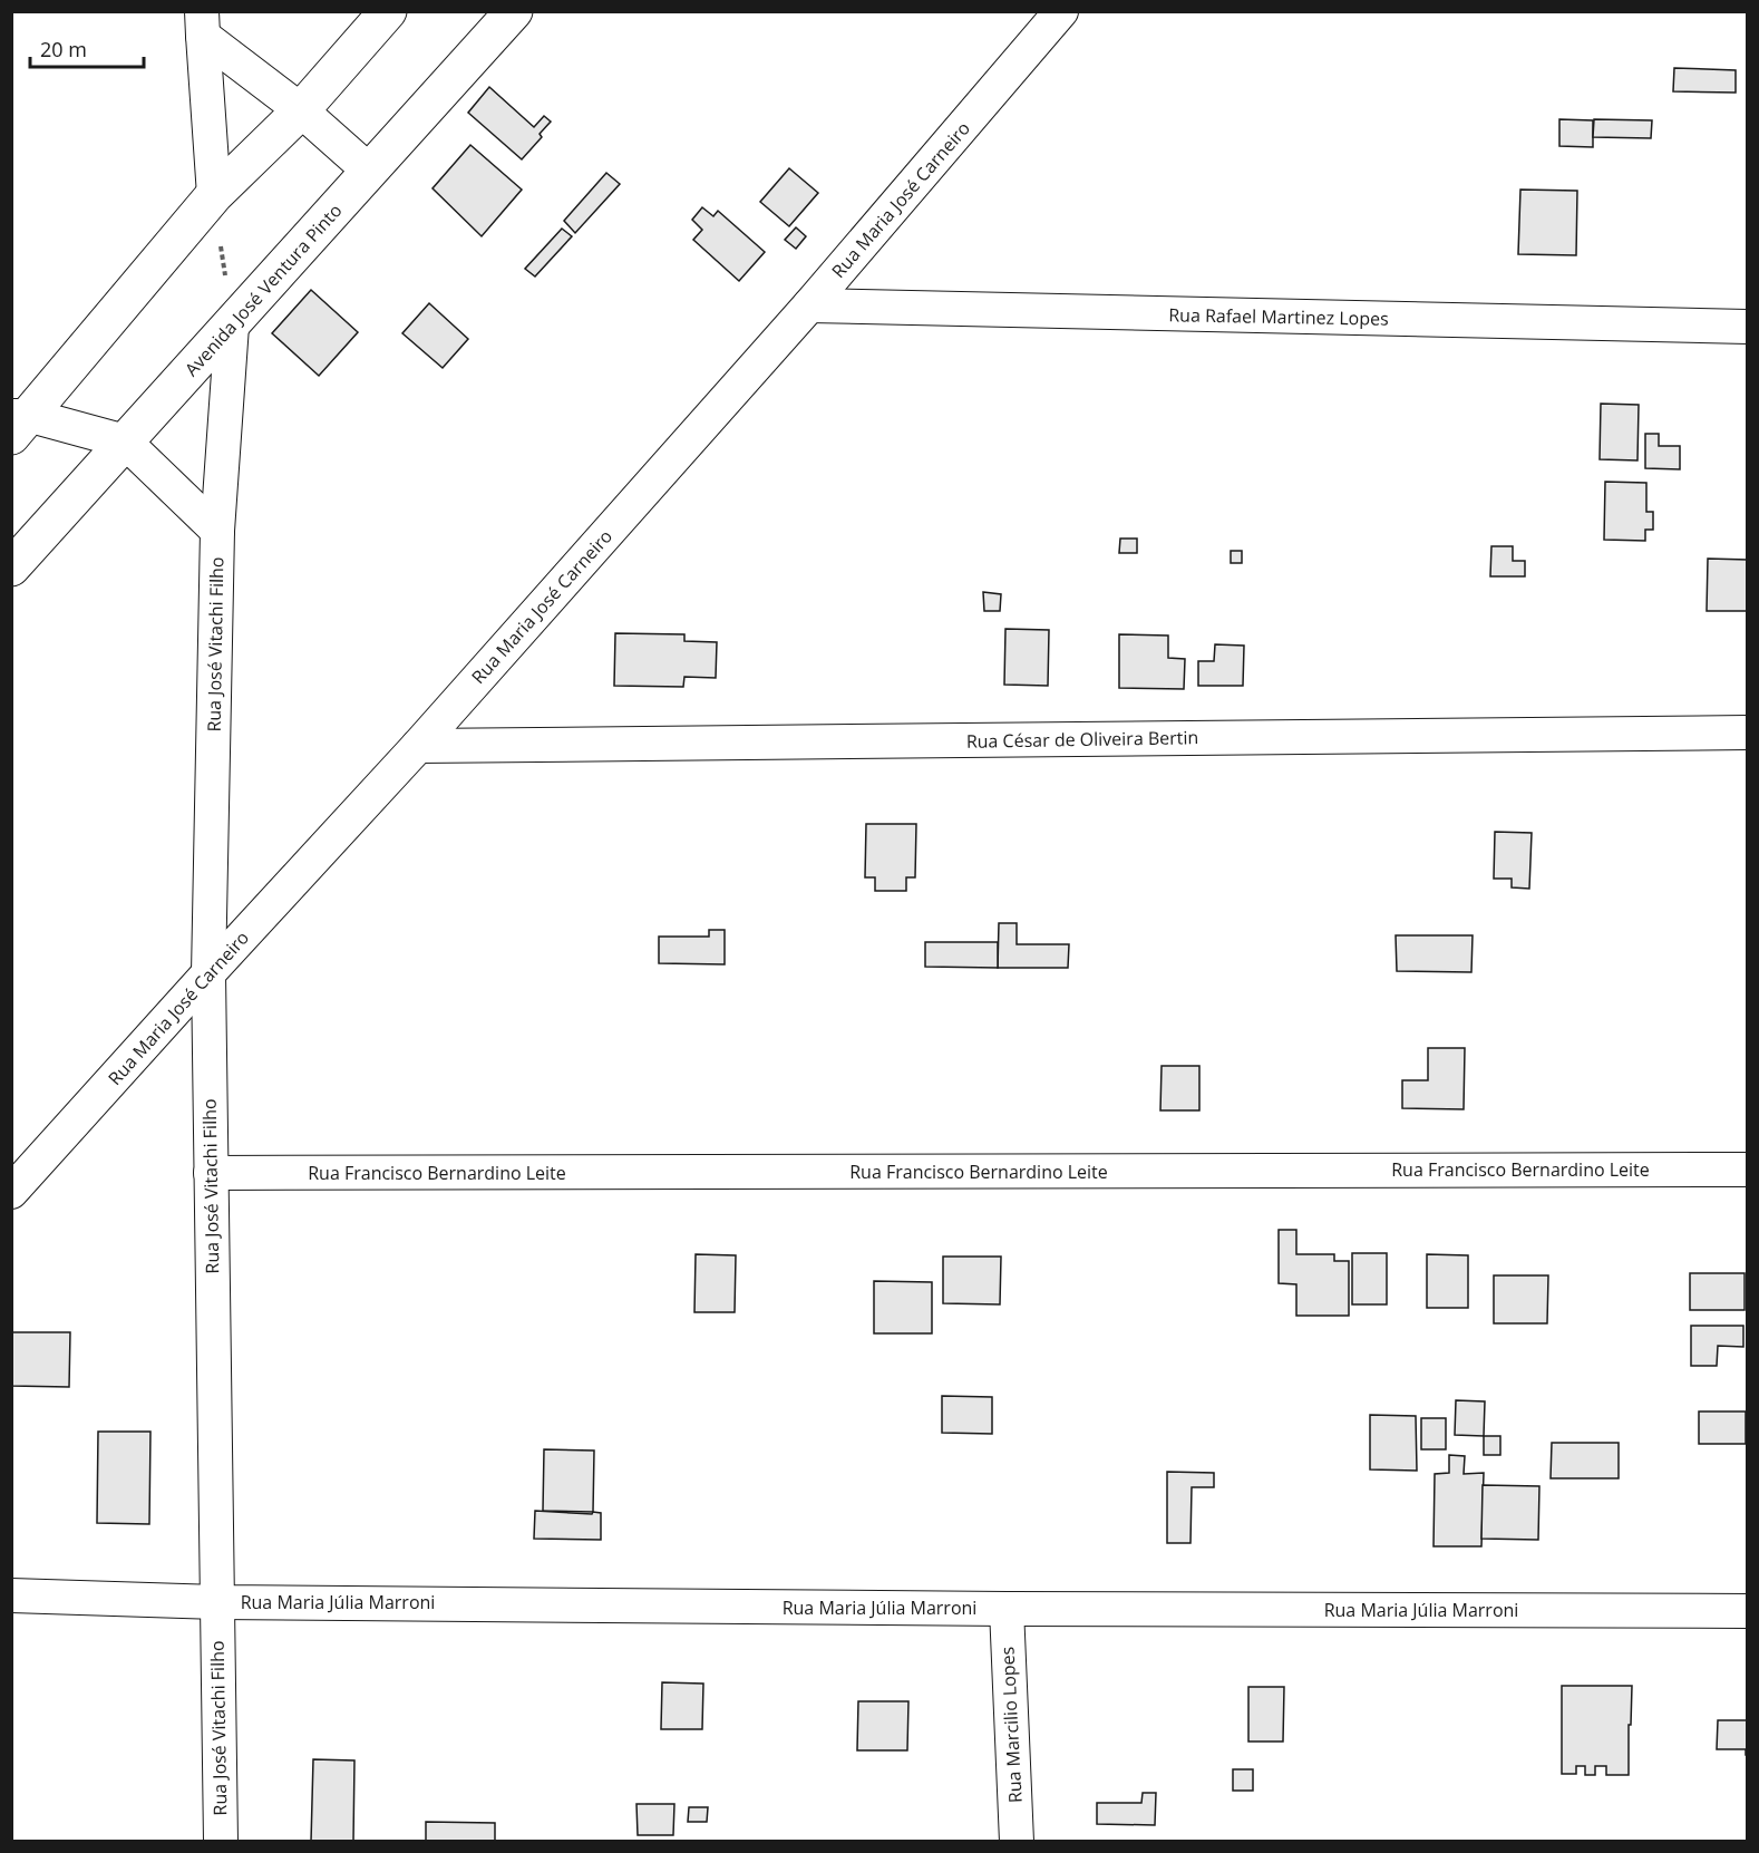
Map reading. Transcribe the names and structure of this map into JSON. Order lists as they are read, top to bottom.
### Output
{
  "streets": {
    "main road": ["Avenida José Ventura Pinto"],
    "street": [
      "Rua Maria José Carneiro",
      "Rua Rafael Martinez Lopes",
      "Rua José Vitachi Filho",
      "Rua César de Oliveira Bertin",
      "Rua Francisco Bernardino Leite",
      "Rua Maria Júlia Marroni",
      "Rua Marcilio Lopes"
    ]
  },
  "crossings": [
    ["Rua Maria José Carneiro", "Rua Rafael Martinez Lopes"],
    ["Rua Maria José Carneiro", "Rua José Vitachi Filho"],
    ["Rua Maria José Carneiro", "Rua César de Oliveira Bertin"],
    ["Avenida José Ventura Pinto", "Rua José Vitachi Filho"],
    ["Rua José Vitachi Filho", "Rua Francisco Bernardino Leite"],
    ["Rua José Vitachi Filho", "Rua Maria Júlia Marroni"],
    ["Rua Maria Júlia Marroni", "Rua Marcilio Lopes"]
  ],
  "scale_bar": "20 m"
}
